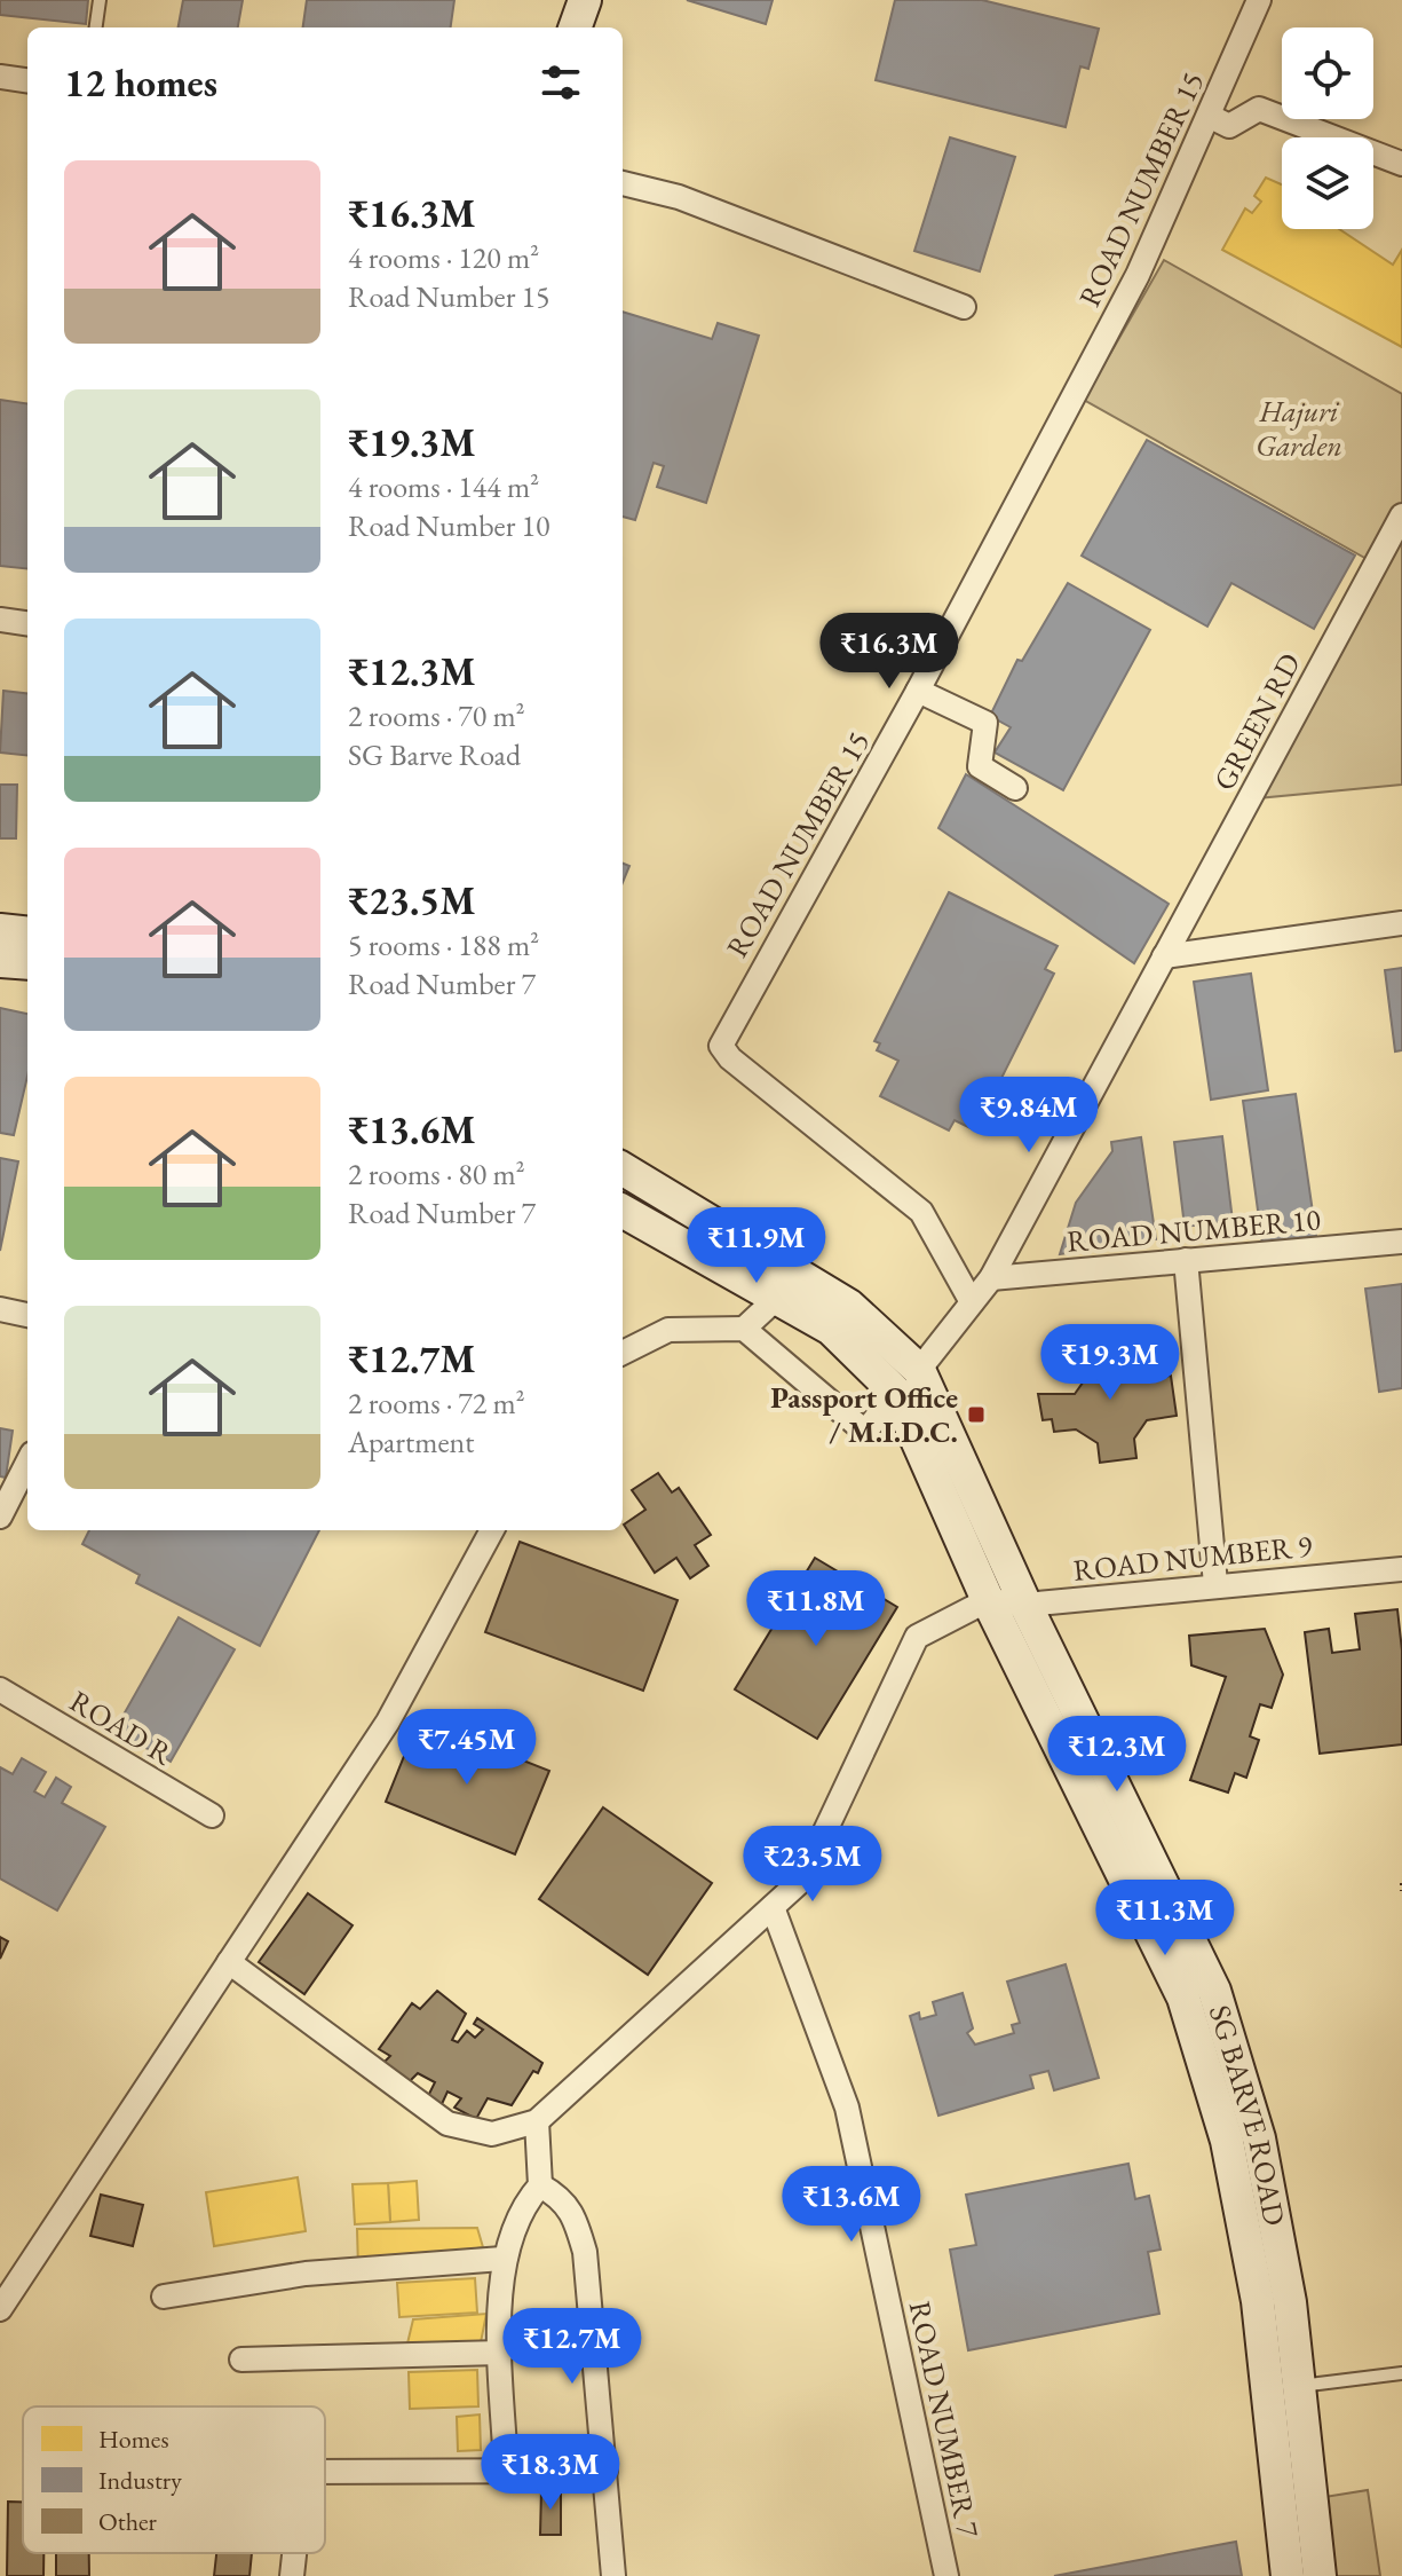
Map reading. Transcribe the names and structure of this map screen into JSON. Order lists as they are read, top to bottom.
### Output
{
  "streets": {
    "main road": ["SG BARVE ROAD"],
    "street": [
      "ROAD NUMBER 15",
      "GREEN RD",
      "ROAD NUMBER 10",
      "ROAD NUMBER 9",
      "ROAD R",
      "ROAD NUMBER 7"
    ]
  },
  "crossings": [
    ["ROAD NUMBER 15", "GREEN RD"],
    ["GREEN RD", "ROAD NUMBER 10"],
    ["GREEN RD", "SG BARVE ROAD"],
    ["ROAD NUMBER 9", "SG BARVE ROAD"]
  ],
  "parks": ["Hajuri Garden"],
  "places": {
    "transit": ["Passport Office / M.I.D.C."]
  },
  "legend": ["Homes", "Industry", "Other"],
  "page": {
    "heading": "12 homes",
    "list": [
      {
        "name": "₹16.3M",
        "note": "4 rooms · 120 m² · Road Number 15"
      },
      {
        "name": "₹19.3M",
        "note": "4 rooms · 144 m² · Road Number 10"
      },
      {
        "name": "₹12.3M",
        "note": "2 rooms · 70 m² · SG Barve Road"
      },
      {
        "name": "₹23.5M",
        "note": "5 rooms · 188 m² · Road Number 7"
      },
      {
        "name": "₹13.6M",
        "note": "2 rooms · 80 m² · Road Number 7"
      },
      {
        "name": "₹12.7M",
        "note": "2 rooms · 72 m² · Apartment"
      }
    ],
    "price": [
      "₹16.3M",
      "₹9.84M",
      "₹11.9M",
      "₹19.3M",
      "₹11.8M",
      "₹7.45M",
      "₹12.3M",
      "₹23.5M",
      "₹11.3M",
      "₹13.6M",
      "₹12.7M",
      "₹18.3M"
    ]
  }
}
